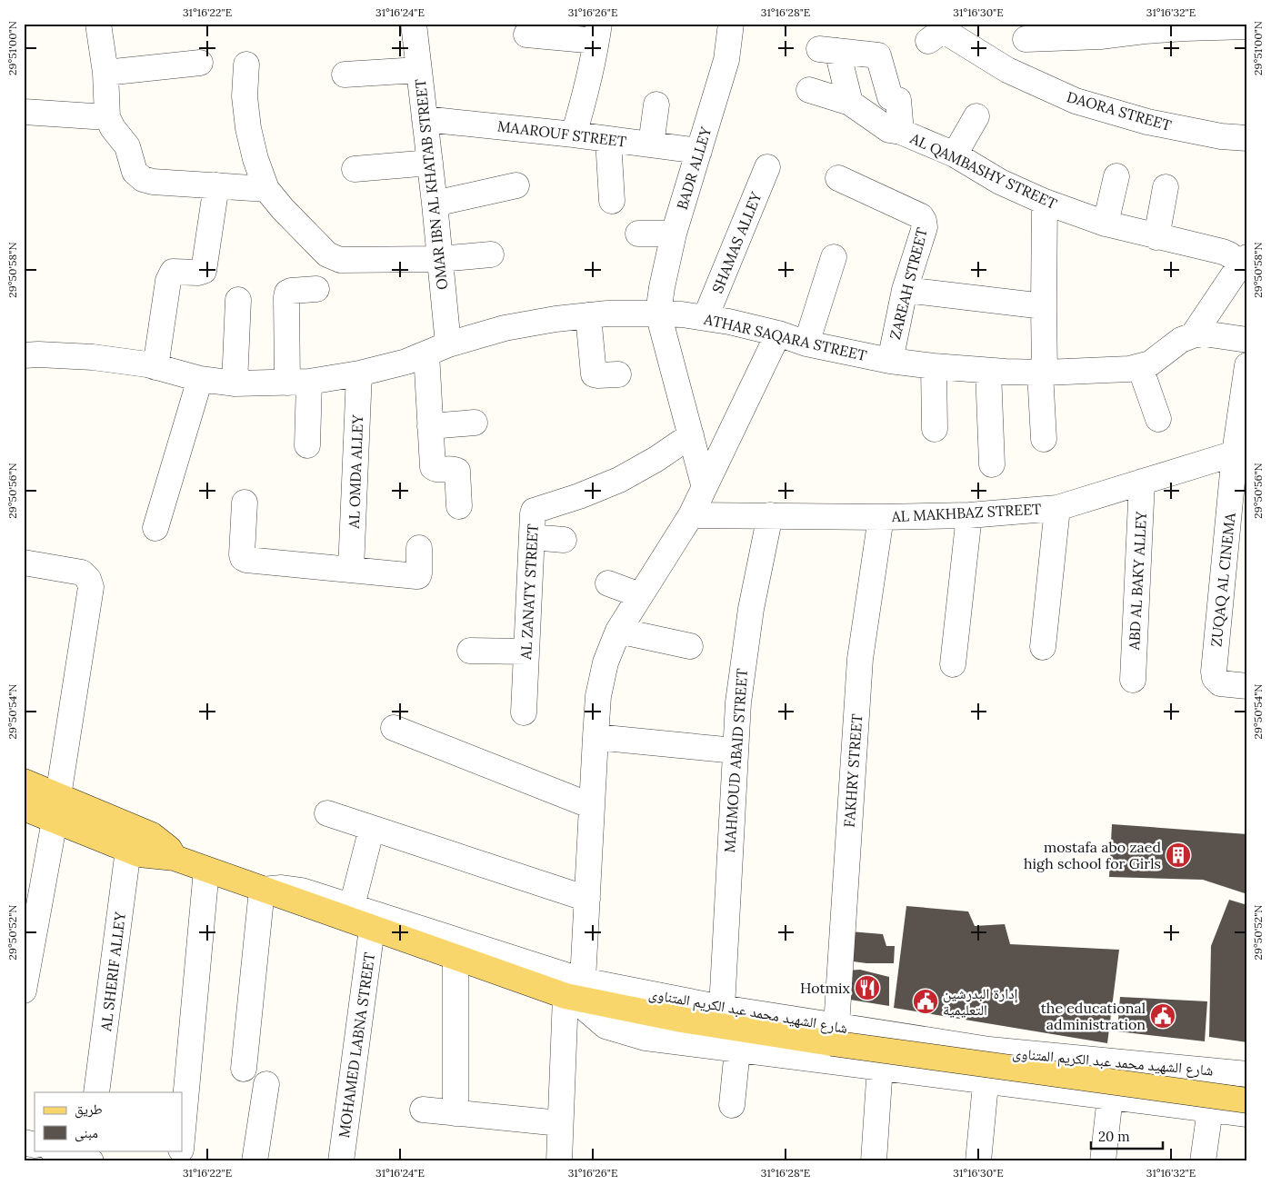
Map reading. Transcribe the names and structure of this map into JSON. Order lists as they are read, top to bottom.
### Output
{
  "streets": {
    "street": [
      "DAORA STREET",
      "MAAROUF STREET",
      "BADR ALLEY",
      "AL QAMBASHY STREET",
      "OMAR IBN AL KHATAB STREET",
      "SHAMAS ALLEY",
      "ZAREAH STREET",
      "ATHAR SAQARA STREET",
      "AL OMDA ALLEY",
      "AL MAKHBAZ STREET",
      "ZUQAQ AL CINEMA",
      "ABD AL BAKY ALLEY",
      "AL ZANATY STREET",
      "MAHMOUD ABAID STREET",
      "FAKHRY STREET",
      "AL SHERIF ALLEY",
      "شارع الشهيد محمد عبد الكريم المتناوى",
      "MOHAMED LABNA STREET"
    ]
  },
  "crossings": [
    ["MAAROUF STREET", "BADR ALLEY"],
    ["MAAROUF STREET", "OMAR IBN AL KHATAB STREET"],
    ["BADR ALLEY", "ATHAR SAQARA STREET"],
    ["OMAR IBN AL KHATAB STREET", "ATHAR SAQARA STREET"],
    ["SHAMAS ALLEY", "ATHAR SAQARA STREET"],
    ["ZAREAH STREET", "ATHAR SAQARA STREET"],
    ["ATHAR SAQARA STREET", "AL OMDA ALLEY"],
    ["AL MAKHBAZ STREET", "ZUQAQ AL CINEMA"],
    ["AL MAKHBAZ STREET", "ABD AL BAKY ALLEY"],
    ["AL MAKHBAZ STREET", "MAHMOUD ABAID STREET"],
    ["AL MAKHBAZ STREET", "FAKHRY STREET"],
    ["MAHMOUD ABAID STREET", "شارع الشهيد محمد عبد الكريم المتناوى"],
    ["FAKHRY STREET", "شارع الشهيد محمد عبد الكريم المتناوى"]
  ],
  "places": {
    "building": ["mostafa abo zaed high school for Girls"],
    "restaurant": ["Hotmix"],
    "public building": ["إدارة البدرشين التعليمية", "the educational administration"]
  },
  "legend": ["طريق", "مبنى"],
  "scale_bar": "20 m",
  "coordinates": [
    "31°16'22\"E",
    "31°16'24\"E",
    "31°16'26\"E",
    "31°16'28\"E",
    "31°16'30\"E",
    "31°16'32\"E",
    "29°51'00\"N",
    "29°50'58\"N",
    "29°50'56\"N",
    "29°50'54\"N",
    "29°50'52\"N"
  ]
}
